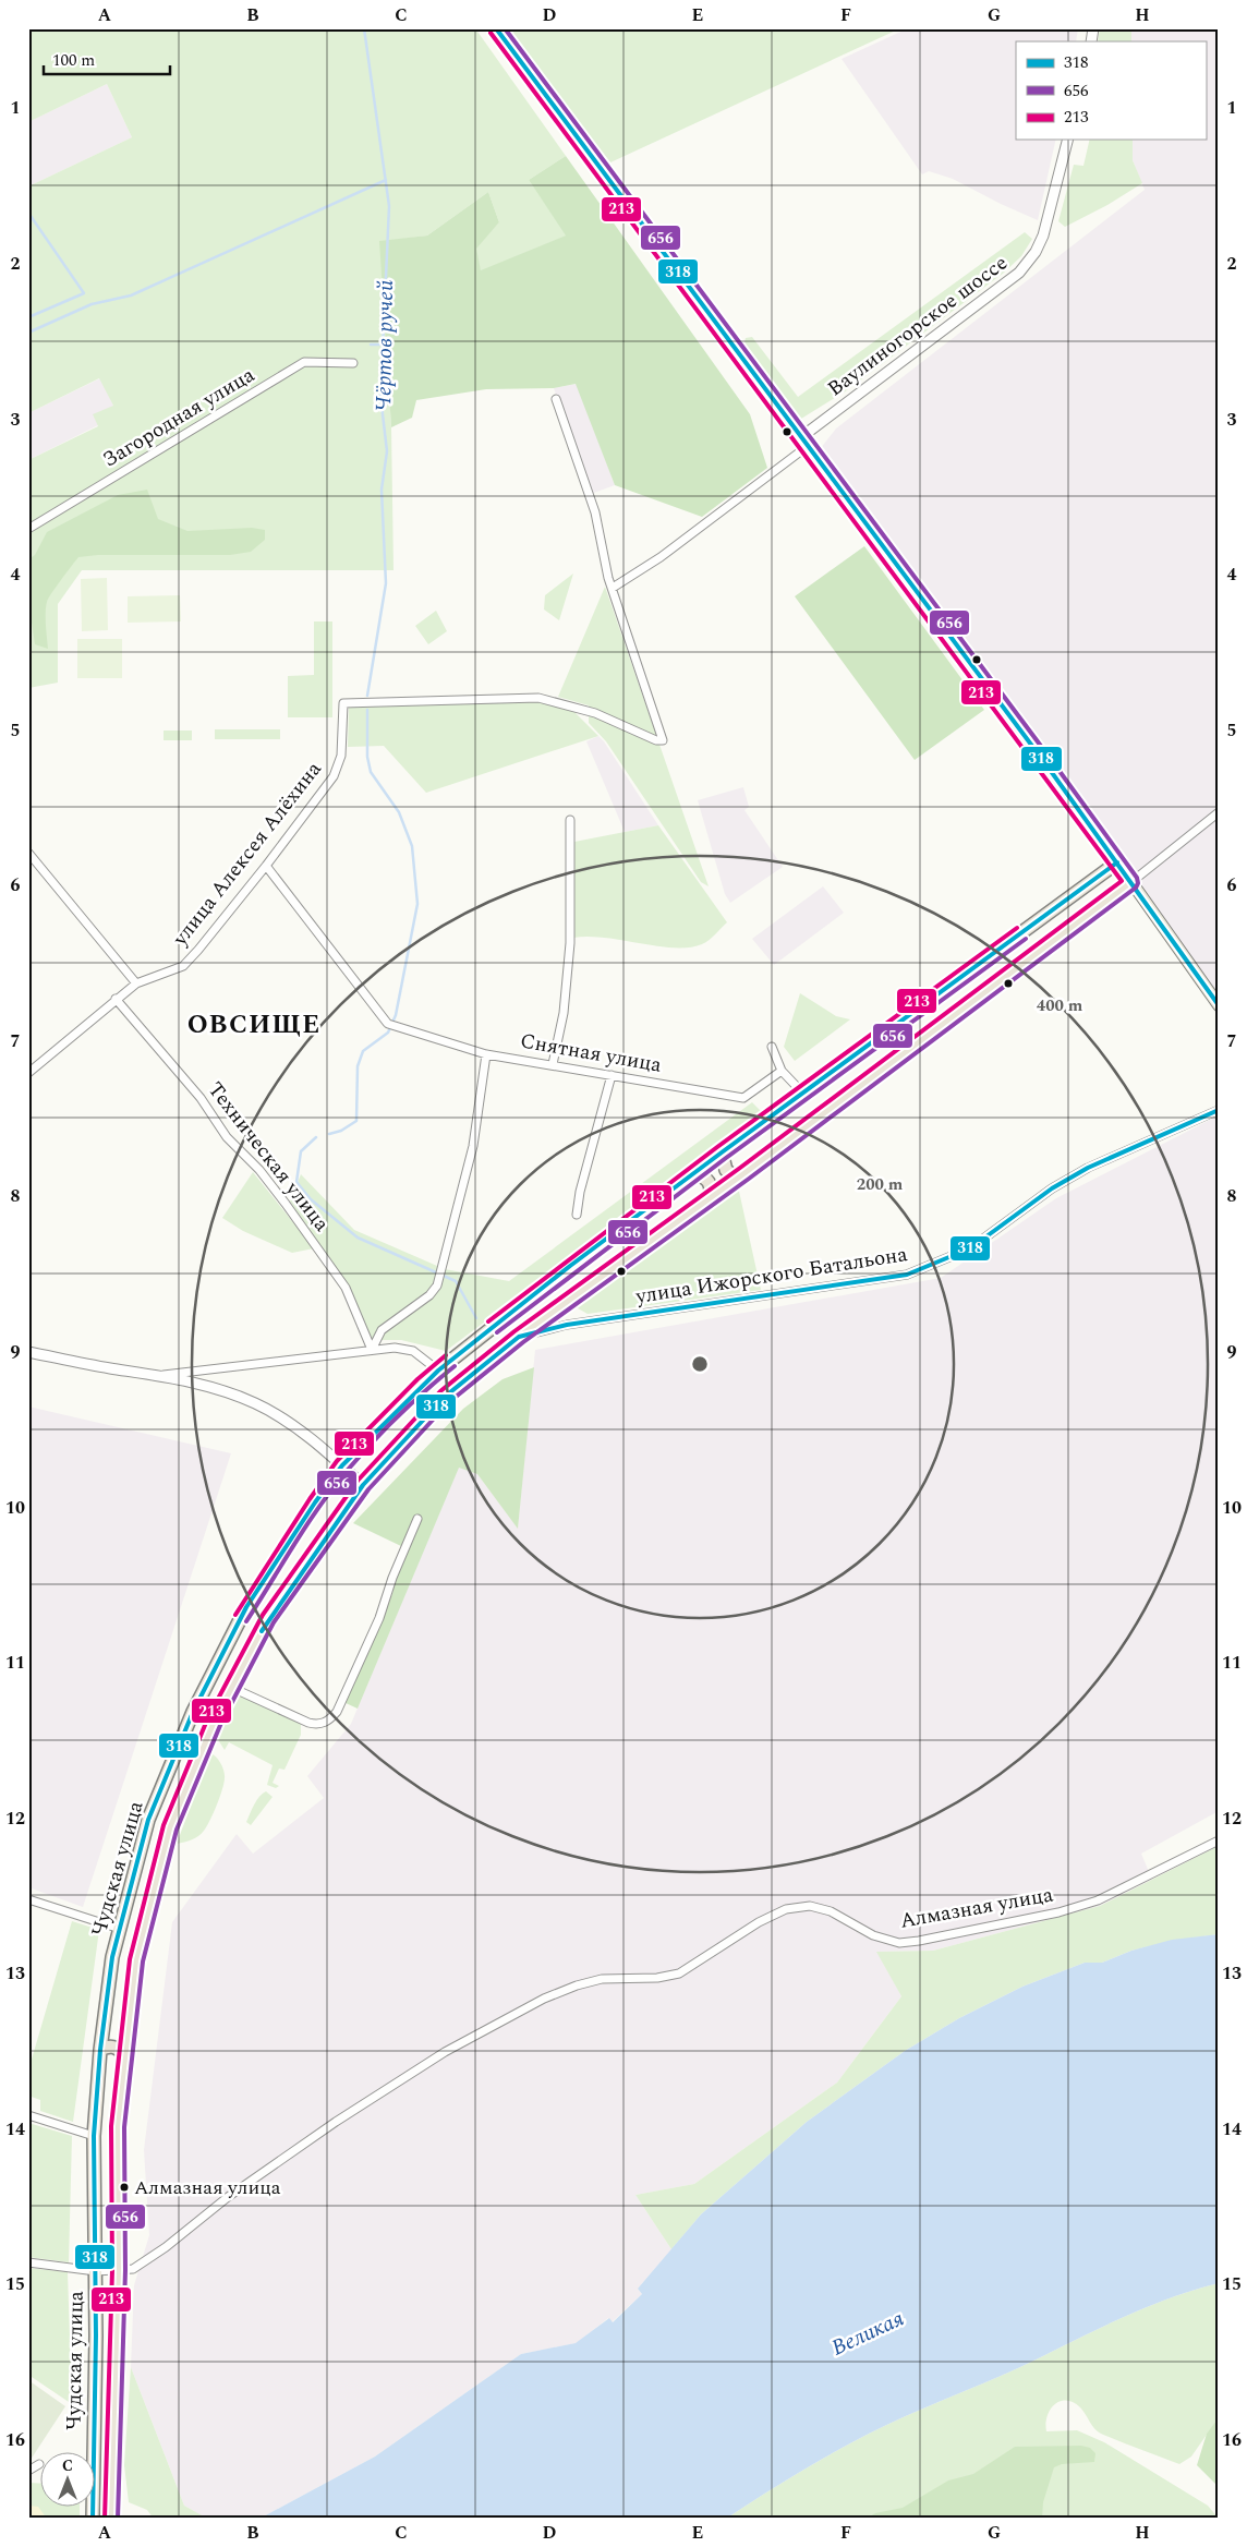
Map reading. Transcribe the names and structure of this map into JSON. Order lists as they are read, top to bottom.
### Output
{
  "streets": {
    "highway": ["Чудская улица"],
    "street": [
      "Ваулиногорское шоссе",
      "Загородная улица",
      "улица Алексея Алёхина",
      "Снятная улица",
      "Техническая улица",
      "улица Ижорского Батальона",
      "Алмазная улица"
    ]
  },
  "crossings": [
    ["улица Алексея Алёхина", "Снятная улица"],
    ["улица Алексея Алёхина", "Техническая улица"],
    ["улица Ижорского Батальона", "Чудская улица"],
    ["Чудская улица", "Алмазная улица"]
  ],
  "districts": ["ОВСИЩЕ"],
  "water": ["Чёртов ручей", "Великая"],
  "places": ["Алмазная улица"],
  "lines": ["transit line 318", "transit line 656", "transit line 213"],
  "legend": ["318", "656", "213"],
  "scale_bar": "100 m",
  "north": "top",
  "grid": {
    "columns": [
      "A",
      "B",
      "C",
      "D",
      "E",
      "F",
      "G",
      "H"
    ],
    "rows": [
      "1",
      "2",
      "3",
      "4",
      "5",
      "6",
      "7",
      "8",
      "9",
      "10",
      "11",
      "12",
      "13",
      "14",
      "15",
      "16"
    ]
  },
  "rings": ["400 m", "200 m"]
}
